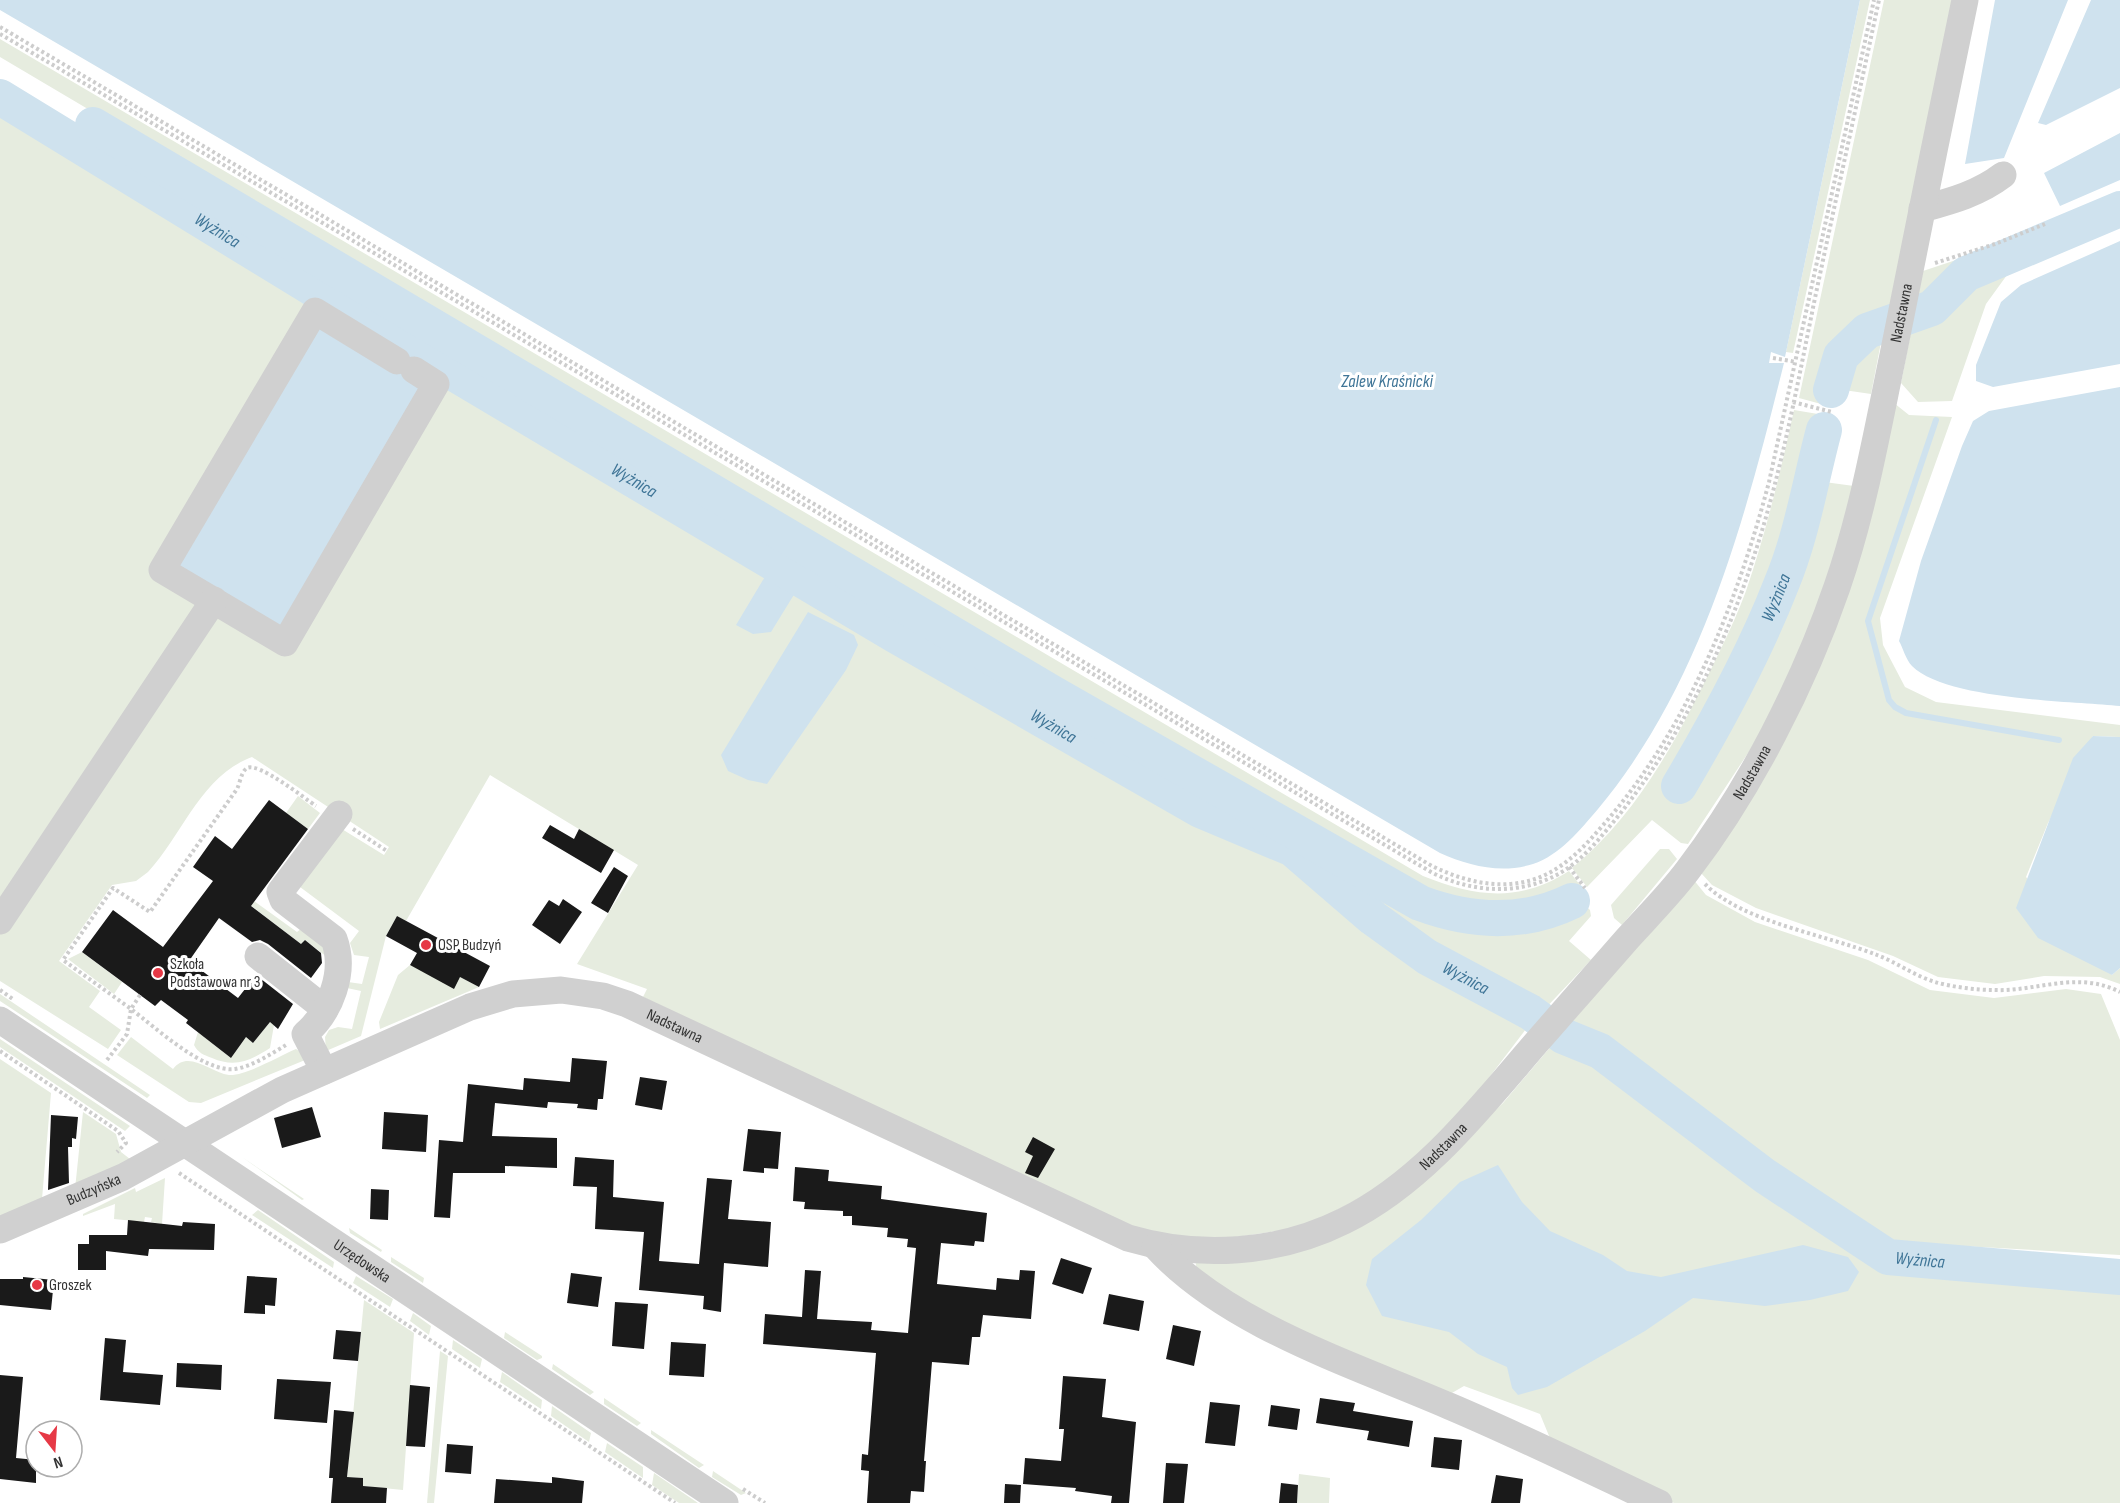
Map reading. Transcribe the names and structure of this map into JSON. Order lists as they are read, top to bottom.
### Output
{
  "streets": {
    "street": ["Nadstawna", "Budzyńska", "Urzędowska"]
  },
  "crossings": [
    ["Nadstawna", "Budzyńska"],
    ["Nadstawna", "Urzędowska"],
    ["Budzyńska", "Urzędowska"]
  ],
  "water": ["Wyżnica", "Zalew Kraśnicki"],
  "places": ["OSP Budzyń", "Szkoła Podstawowa nr 3", "Groszek"],
  "north": "bottom"
}
